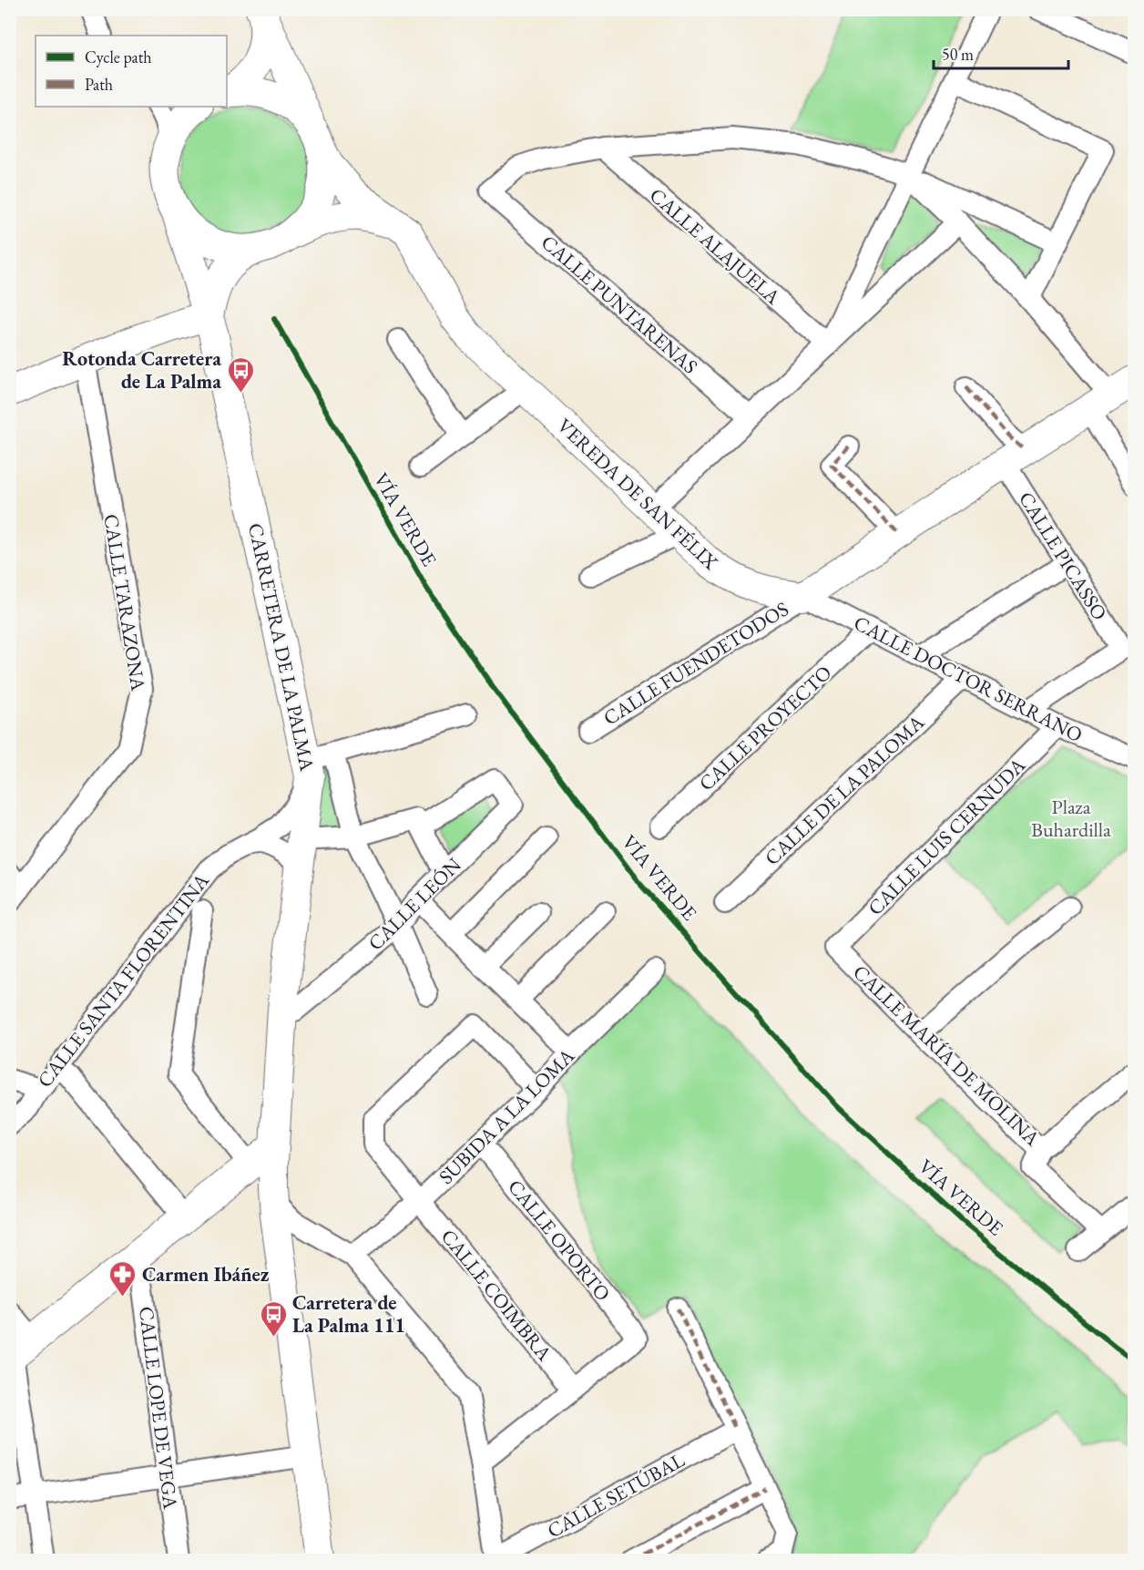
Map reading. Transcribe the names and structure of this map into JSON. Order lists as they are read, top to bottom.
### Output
{
  "streets": {
    "main road": ["VEREDA DE SAN FÉLIX", "CARRETERA DE LA PALMA"],
    "street": [
      "CALLE ALAJUELA",
      "CALLE PUNTARENAS",
      "CALLE PICASSO",
      "CALLE TARAZONA",
      "CALLE FUENDETODOS",
      "CALLE DOCTOR SERRANO",
      "CALLE PROYECTO",
      "CALLE DE LA PALOMA",
      "CALLE LUIS CERNUDA",
      "CALLE LEÓN",
      "CALLE SANTA FLORENTINA",
      "CALLE MARÍA DE MOLINA",
      "SUBIDA A LA LOMA",
      "CALLE OPORTO",
      "CALLE COIMBRA",
      "CALLE LOPE DE VEGA",
      "CALLE SETÚBAL"
    ],
    "cycle path": ["VÍA VERDE"]
  },
  "crossings": [
    ["CALLE ALAJUELA", "CALLE PUNTARENAS"],
    ["VEREDA DE SAN FÉLIX", "CALLE FUENDETODOS"],
    ["VEREDA DE SAN FÉLIX", "CALLE DOCTOR SERRANO"],
    ["CALLE PICASSO", "CALLE DOCTOR SERRANO"],
    ["CARRETERA DE LA PALMA", "CALLE LEÓN"],
    ["CARRETERA DE LA PALMA", "CALLE SANTA FLORENTINA"],
    ["CALLE FUENDETODOS", "CALLE DOCTOR SERRANO"],
    ["CALLE DOCTOR SERRANO", "CALLE PROYECTO"],
    ["CALLE DOCTOR SERRANO", "CALLE DE LA PALOMA"],
    ["CALLE DOCTOR SERRANO", "CALLE LUIS CERNUDA"],
    ["CALLE LUIS CERNUDA", "CALLE MARÍA DE MOLINA"],
    ["SUBIDA A LA LOMA", "CALLE OPORTO"],
    ["SUBIDA A LA LOMA", "CALLE COIMBRA"],
    ["CALLE OPORTO", "CALLE COIMBRA"]
  ],
  "parks": ["Plaza Buhardilla"],
  "places": {
    "bus stop": ["Rotonda Carretera de La Palma", "Carretera de La Palma 111"],
    "pharmacy": ["Carmen Ibáñez"]
  },
  "legend": ["Cycle path", "Path"],
  "scale_bar": "50 m"
}
